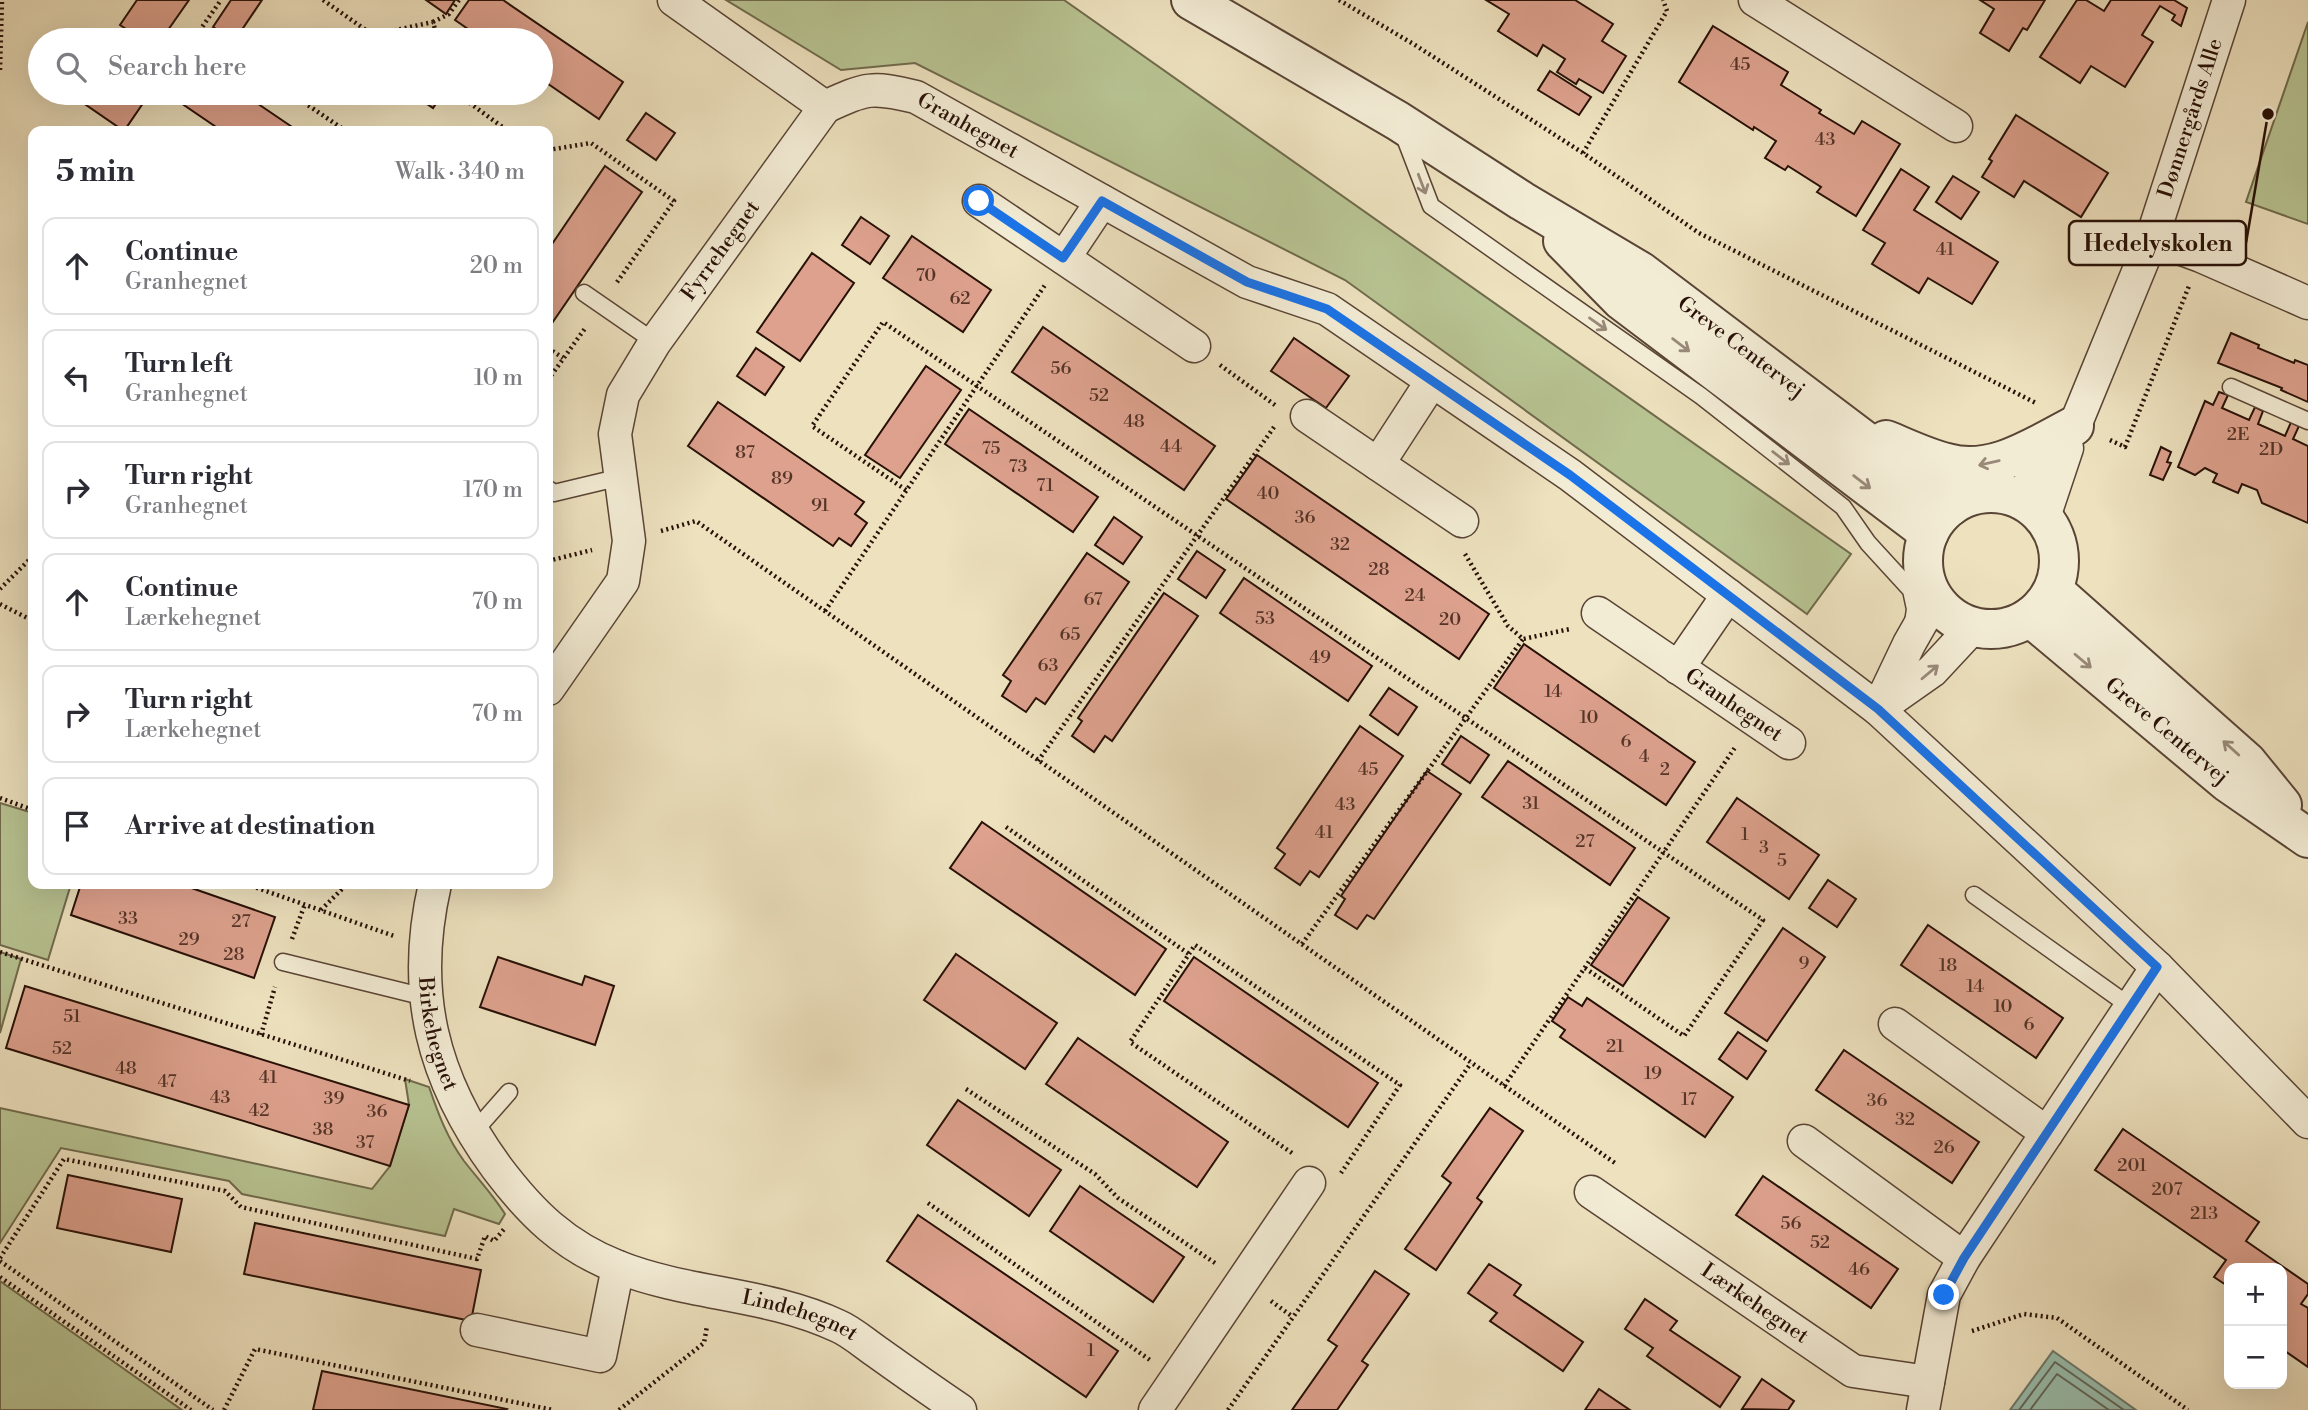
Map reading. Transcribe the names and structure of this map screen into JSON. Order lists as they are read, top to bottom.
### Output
{
  "streets": {
    "street": [
      "Dønnergårds Alle",
      "Granhegnet",
      "Fyrrehegnet",
      "Greve Centervej",
      "Birkehegnet",
      "Lærkehegnet",
      "Lindehegnet"
    ]
  },
  "crossings": [
    ["Dønnergårds Alle", "Greve Centervej"],
    ["Granhegnet", "Fyrrehegnet"],
    ["Birkehegnet", "Lindehegnet"]
  ],
  "places": ["Hedelyskolen"],
  "house_numbers": [
    "45",
    "43",
    "41",
    "70",
    "62",
    "56",
    "52",
    "48",
    "2E",
    "44",
    "75",
    "2D",
    "87",
    "73",
    "89",
    "71",
    "40",
    "91",
    "36",
    "32",
    "28",
    "24",
    "67",
    "53",
    "20",
    "65",
    "49",
    "63",
    "14",
    "10",
    "6",
    "4",
    "45",
    "2",
    "31",
    "43",
    "41",
    "1",
    "27",
    "3",
    "5",
    "33",
    "27",
    "29",
    "28",
    "9",
    "18",
    "14",
    "10",
    "51",
    "6",
    "21",
    "52",
    "48",
    "19",
    "41",
    "47",
    "43",
    "39",
    "17",
    "36",
    "42",
    "36",
    "32",
    "38",
    "37",
    "26",
    "201",
    "207",
    "213",
    "56",
    "52",
    "46",
    "1"
  ],
  "page": {
    "search": "Search here",
    "heading": ["5 min", "Walk · 340 m"],
    "list": [
      ["Continue", "Granhegnet", "20 m"],
      ["Turn left", "Granhegnet", "10 m"],
      ["Turn right", "Granhegnet", "170 m"],
      ["Continue", "Lærkehegnet", "70 m"],
      ["Turn right", "Lærkehegnet", "70 m"],
      "Arrive at destination"
    ],
    "map_buttons": ["+", "−"]
  }
}
